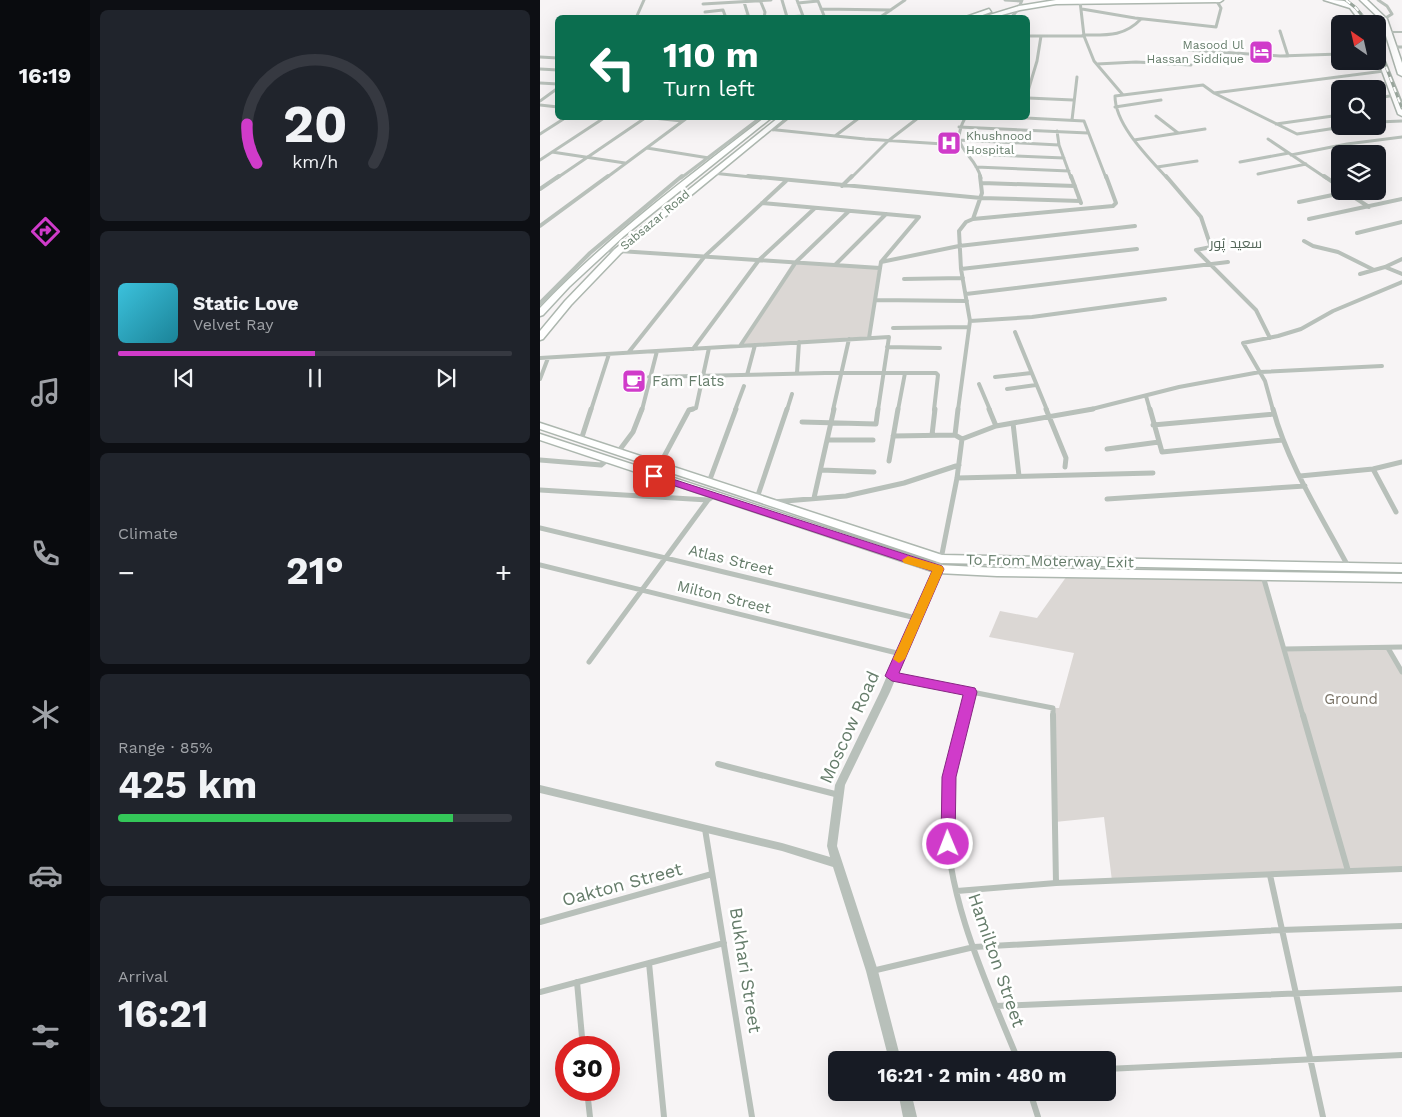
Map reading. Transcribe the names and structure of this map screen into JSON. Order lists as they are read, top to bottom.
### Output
{
  "streets": {
    "main road": ["Sabsazar Road", "To From Moterway Exit"],
    "street": [
      "Atlas Street",
      "Milton Street",
      "Moscow Road",
      "Oakton Street",
      "Hamilton Street",
      "Bukhari Street"
    ]
  },
  "crossings": [
    ["Atlas Street", "Moscow Road"],
    ["To From Moterway Exit", "Moscow Road"],
    ["Milton Street", "Moscow Road"],
    ["Oakton Street", "Bukhari Street"]
  ],
  "districts": ["سعید پُور"],
  "parks": ["Ground"],
  "places": {
    "hotel": ["Masood Ul Hassan Siddique"],
    "hospital": ["Khushnood Hospital"],
    "cafe": ["Fam Flats"]
  },
  "north": "top left",
  "page": {
    "tabs": "16:19",
    "turn": ["110 m", "Turn left"],
    "song": ["Static Love", "Velvet Ray"],
    "tile": [
      "Climate",
      ["Range · 85%", "425 km"],
      ["Arrival", "16:21"]
    ],
    "heat": ["−", "21°", "+"],
    "limit": "30",
    "trip": "16:21 · 2 min · 480 m",
    "gauge": ["20", "km/h"]
  }
}
